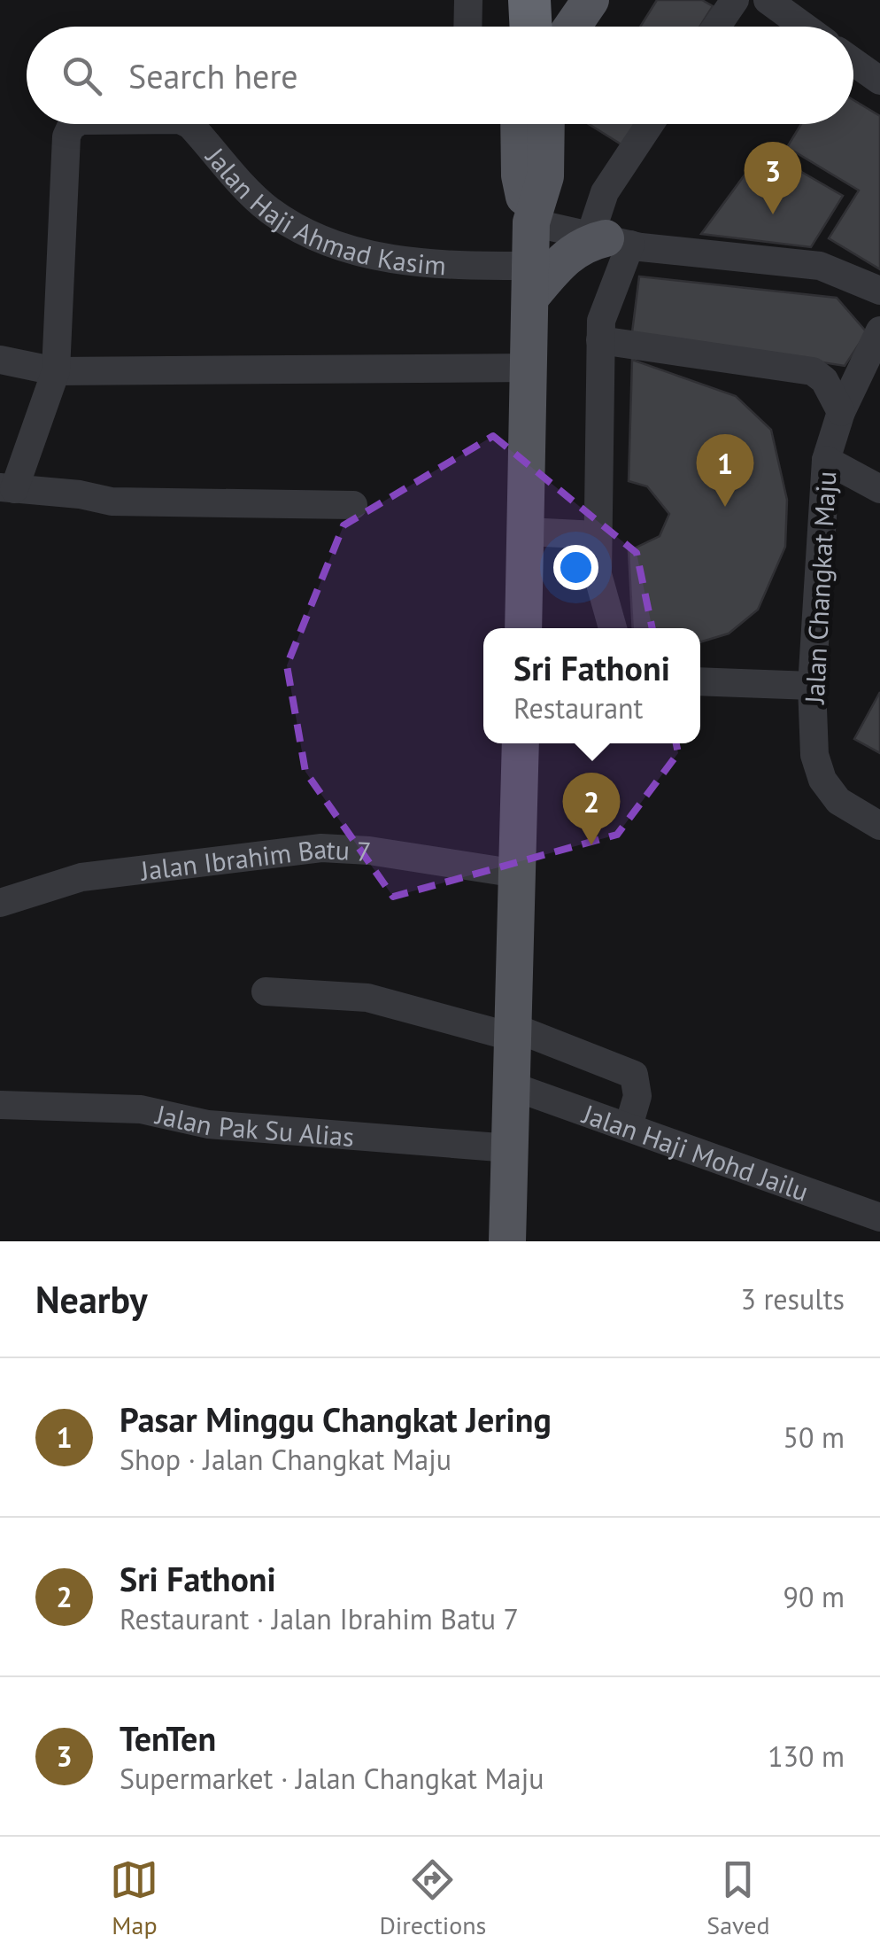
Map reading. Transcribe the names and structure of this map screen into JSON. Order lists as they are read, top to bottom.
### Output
{
  "streets": {
    "street": [
      "Jalan Haji Ahmad Kasim",
      "Jalan Changkat Maju",
      "Jalan Ibrahim Batu 7",
      "Jalan Pak Su Alias",
      "Jalan Haji Mohd Jailu"
    ]
  },
  "page": {
    "search": "Search here",
    "pins": ["3", "1", "2"],
    "popup": ["Sri Fathoni", "Restaurant"],
    "heading": ["Nearby", "3 results"],
    "list": [
      {
        "mark": "1",
        "name": "Pasar Minggu Changkat Jering",
        "note": "Shop · Jalan Changkat Maju",
        "value": "50 m"
      },
      {
        "mark": "2",
        "name": "Sri Fathoni",
        "note": "Restaurant · Jalan Ibrahim Batu 7",
        "value": "90 m"
      },
      {
        "mark": "3",
        "name": "TenTen",
        "note": "Supermarket · Jalan Changkat Maju",
        "value": "130 m"
      }
    ],
    "nav": ["Map", "Directions", "Saved"]
  }
}
